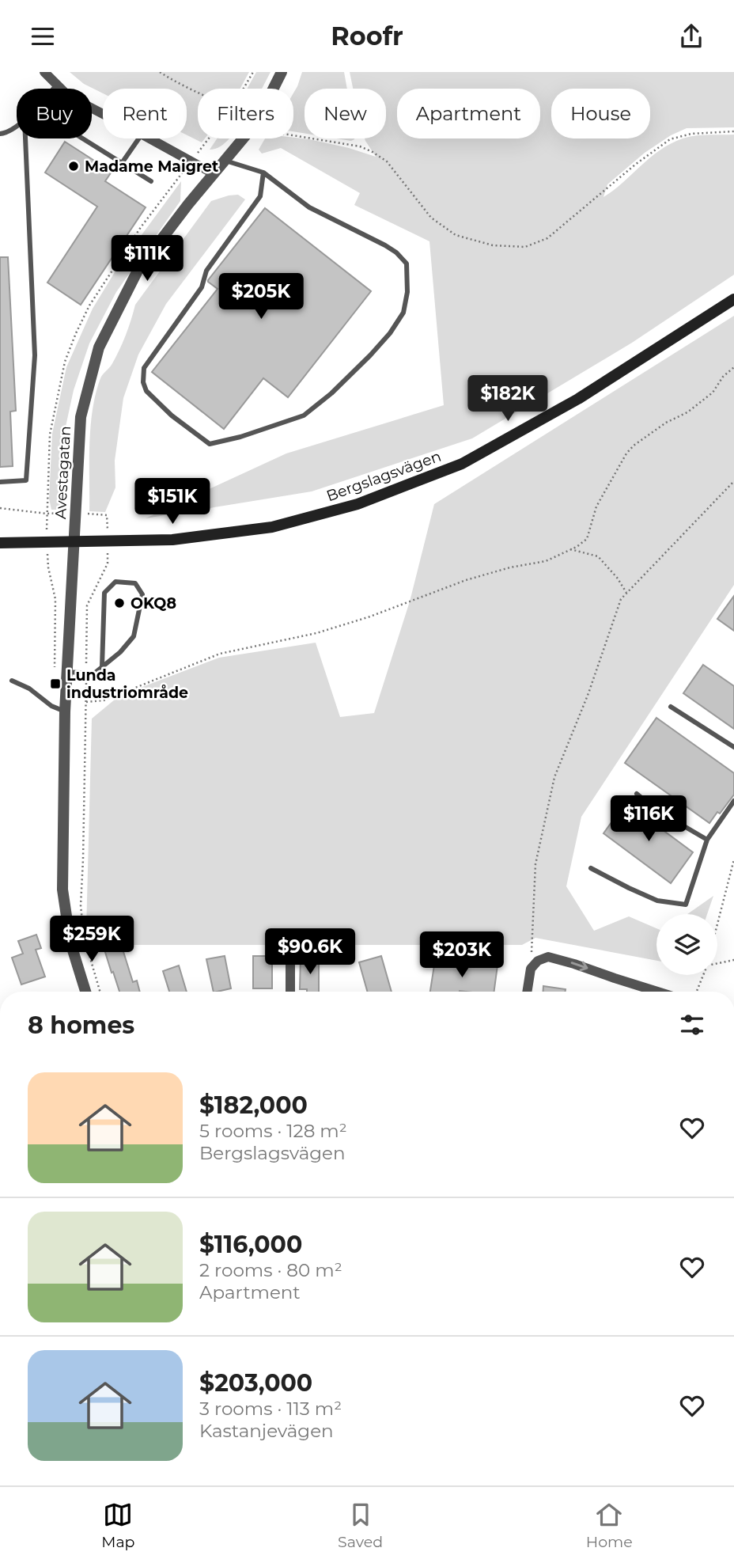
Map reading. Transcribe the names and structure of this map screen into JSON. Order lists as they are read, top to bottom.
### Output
{
  "streets": {
    "main road": ["Bergslagsvägen"],
    "street": ["Avestagatan"]
  },
  "crossings": [
    ["Avestagatan", "Bergslagsvägen"]
  ],
  "places": {
    "other": ["Madame Maigret", "OKQ8"],
    "transit": ["Lunda industriområde"]
  },
  "page": {
    "header": "Roofr",
    "chip": [
      "Buy",
      "Rent",
      "Filters",
      "New",
      "Apartment",
      "House"
    ],
    "price": [
      "$111K",
      "$205K",
      "$182K",
      "$151K",
      "$116K",
      "$259K",
      "$90.6K",
      "$203K"
    ],
    "heading": "8 homes",
    "list": [
      {
        "name": "$182,000",
        "note": "5 rooms · 128 m² · Bergslagsvägen"
      },
      {
        "name": "$116,000",
        "note": "2 rooms · 80 m² · Apartment"
      },
      {
        "name": "$203,000",
        "note": "3 rooms · 113 m² · Kastanjevägen"
      }
    ],
    "tabs": ["Map", "Saved", "Home"]
  }
}
